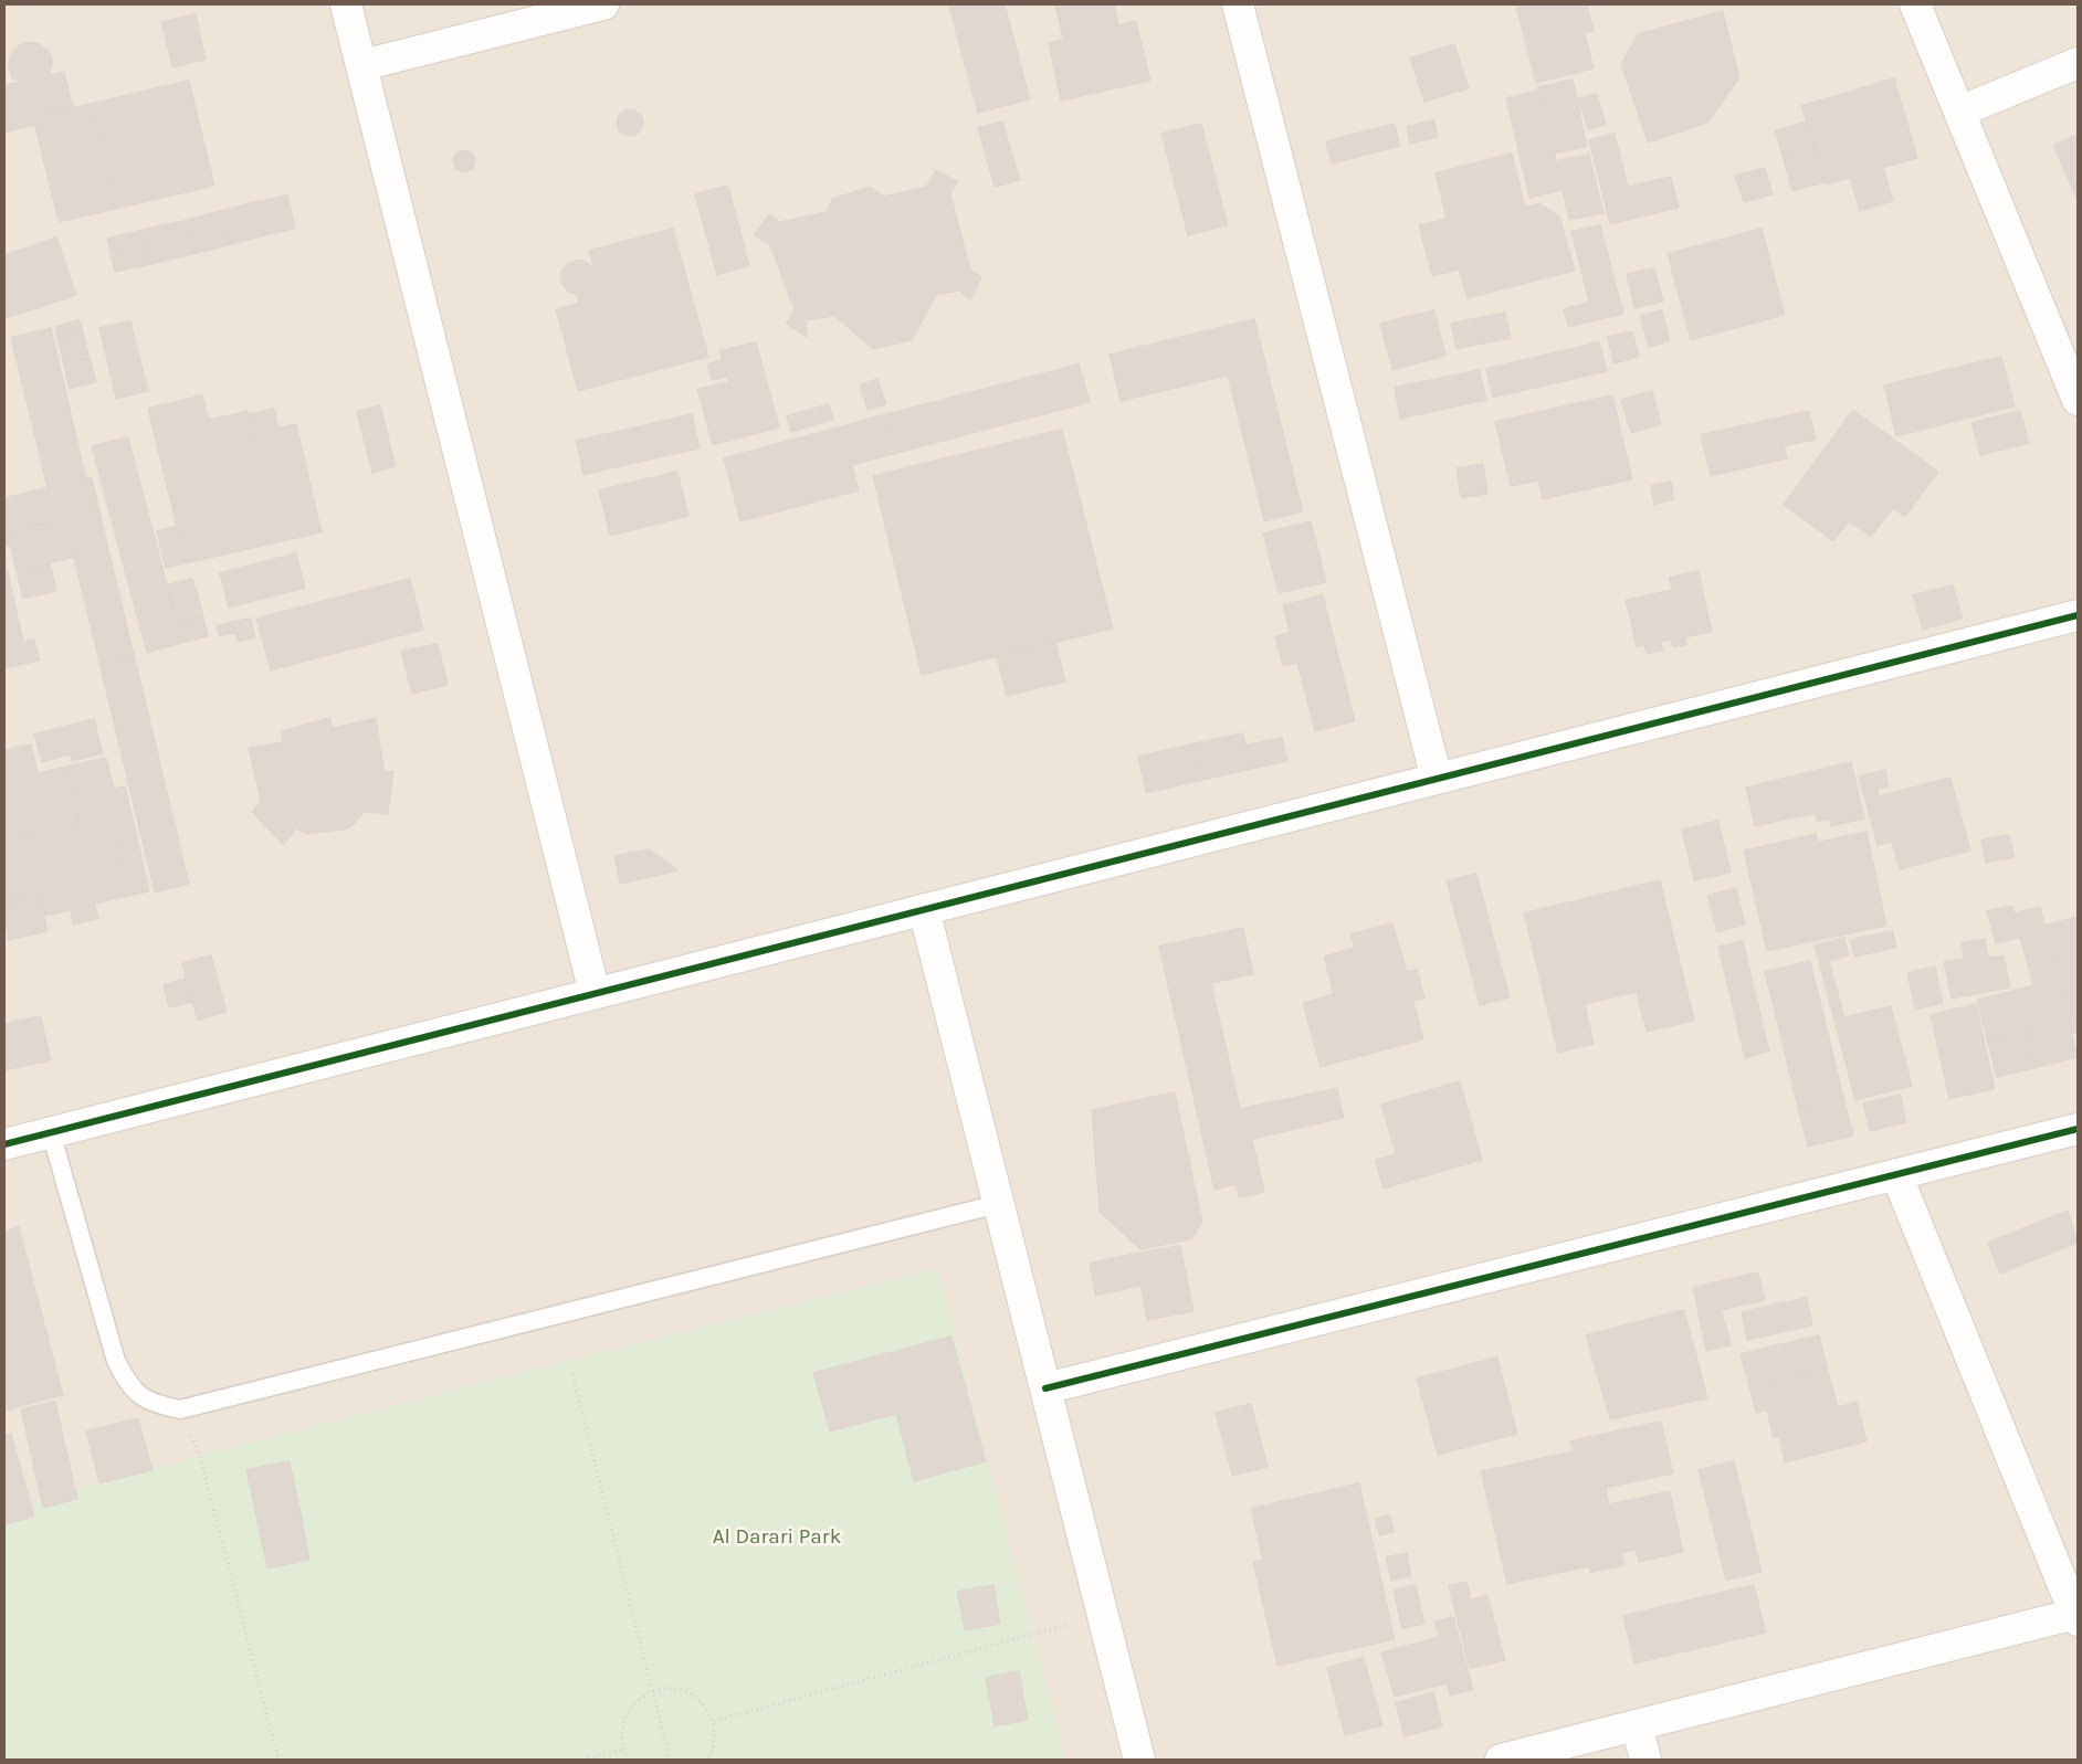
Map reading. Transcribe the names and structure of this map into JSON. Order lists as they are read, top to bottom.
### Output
{
  "parks": ["Al Darari Park"]
}
